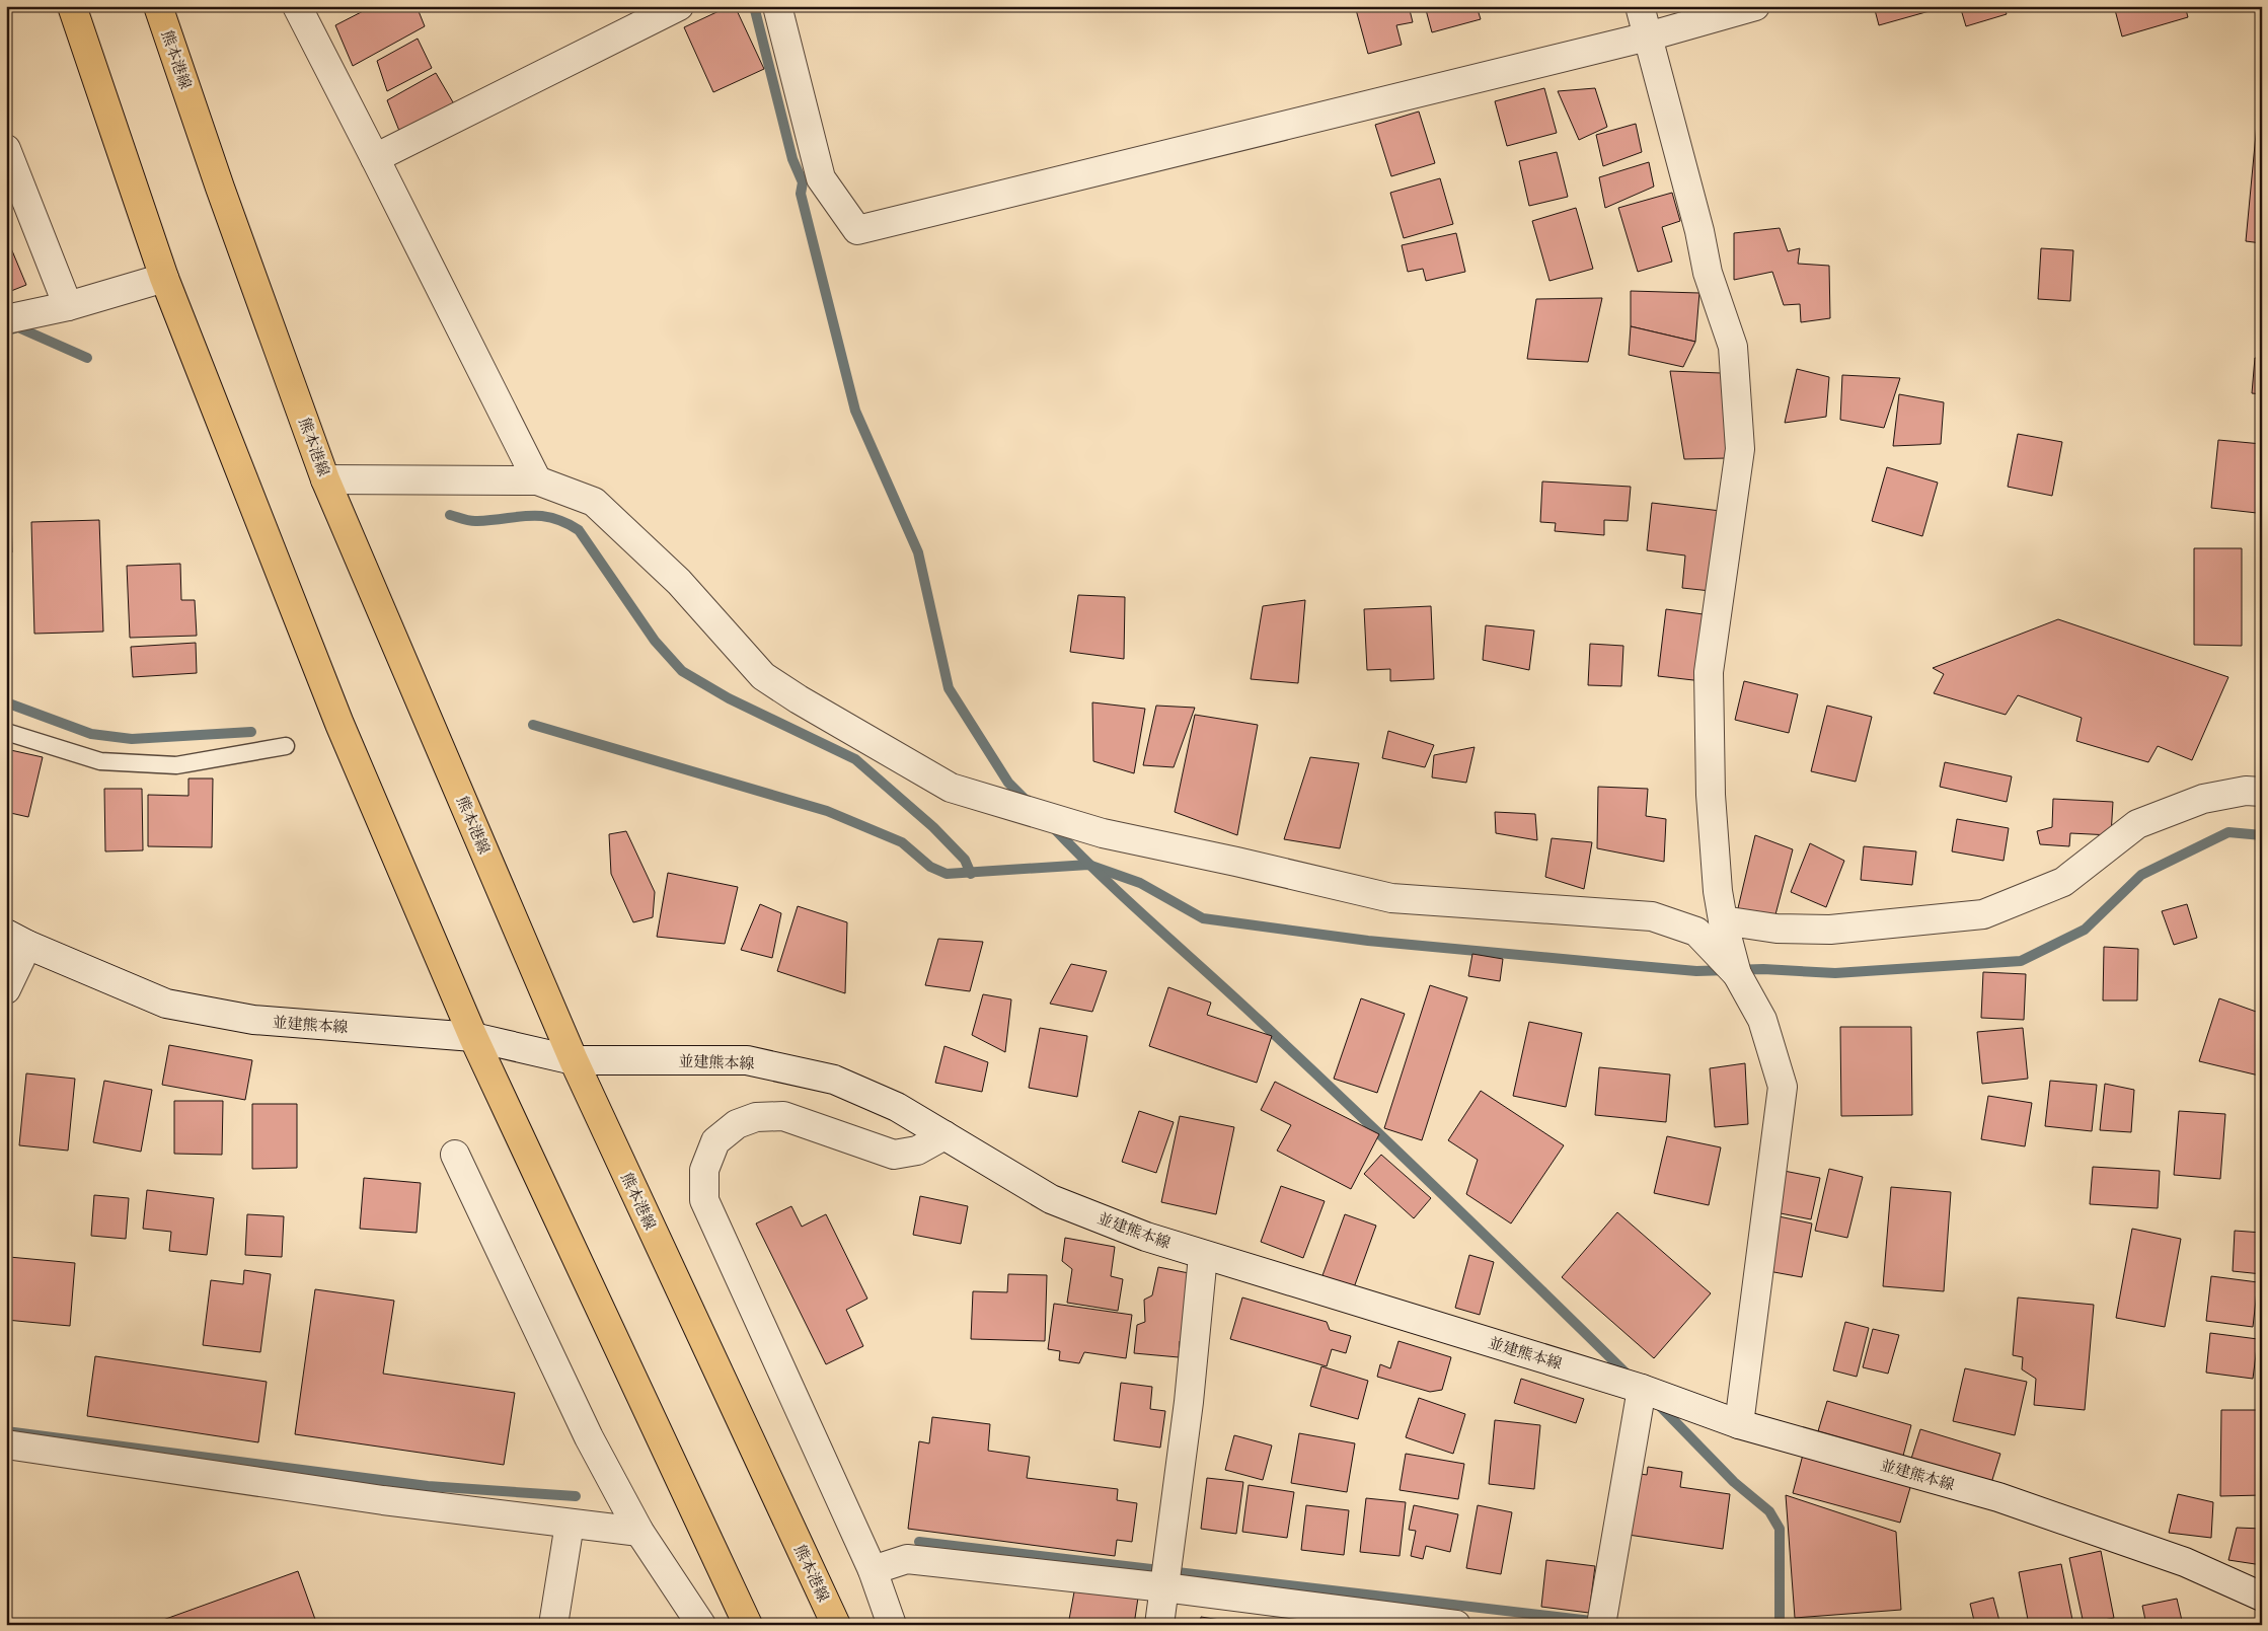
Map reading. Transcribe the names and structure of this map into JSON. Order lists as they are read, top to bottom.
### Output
{
  "streets": {
    "main road": ["熊本港線"],
    "street": ["並建熊本線"]
  },
  "crossings": [
    ["熊本港線", "並建熊本線"]
  ]
}
